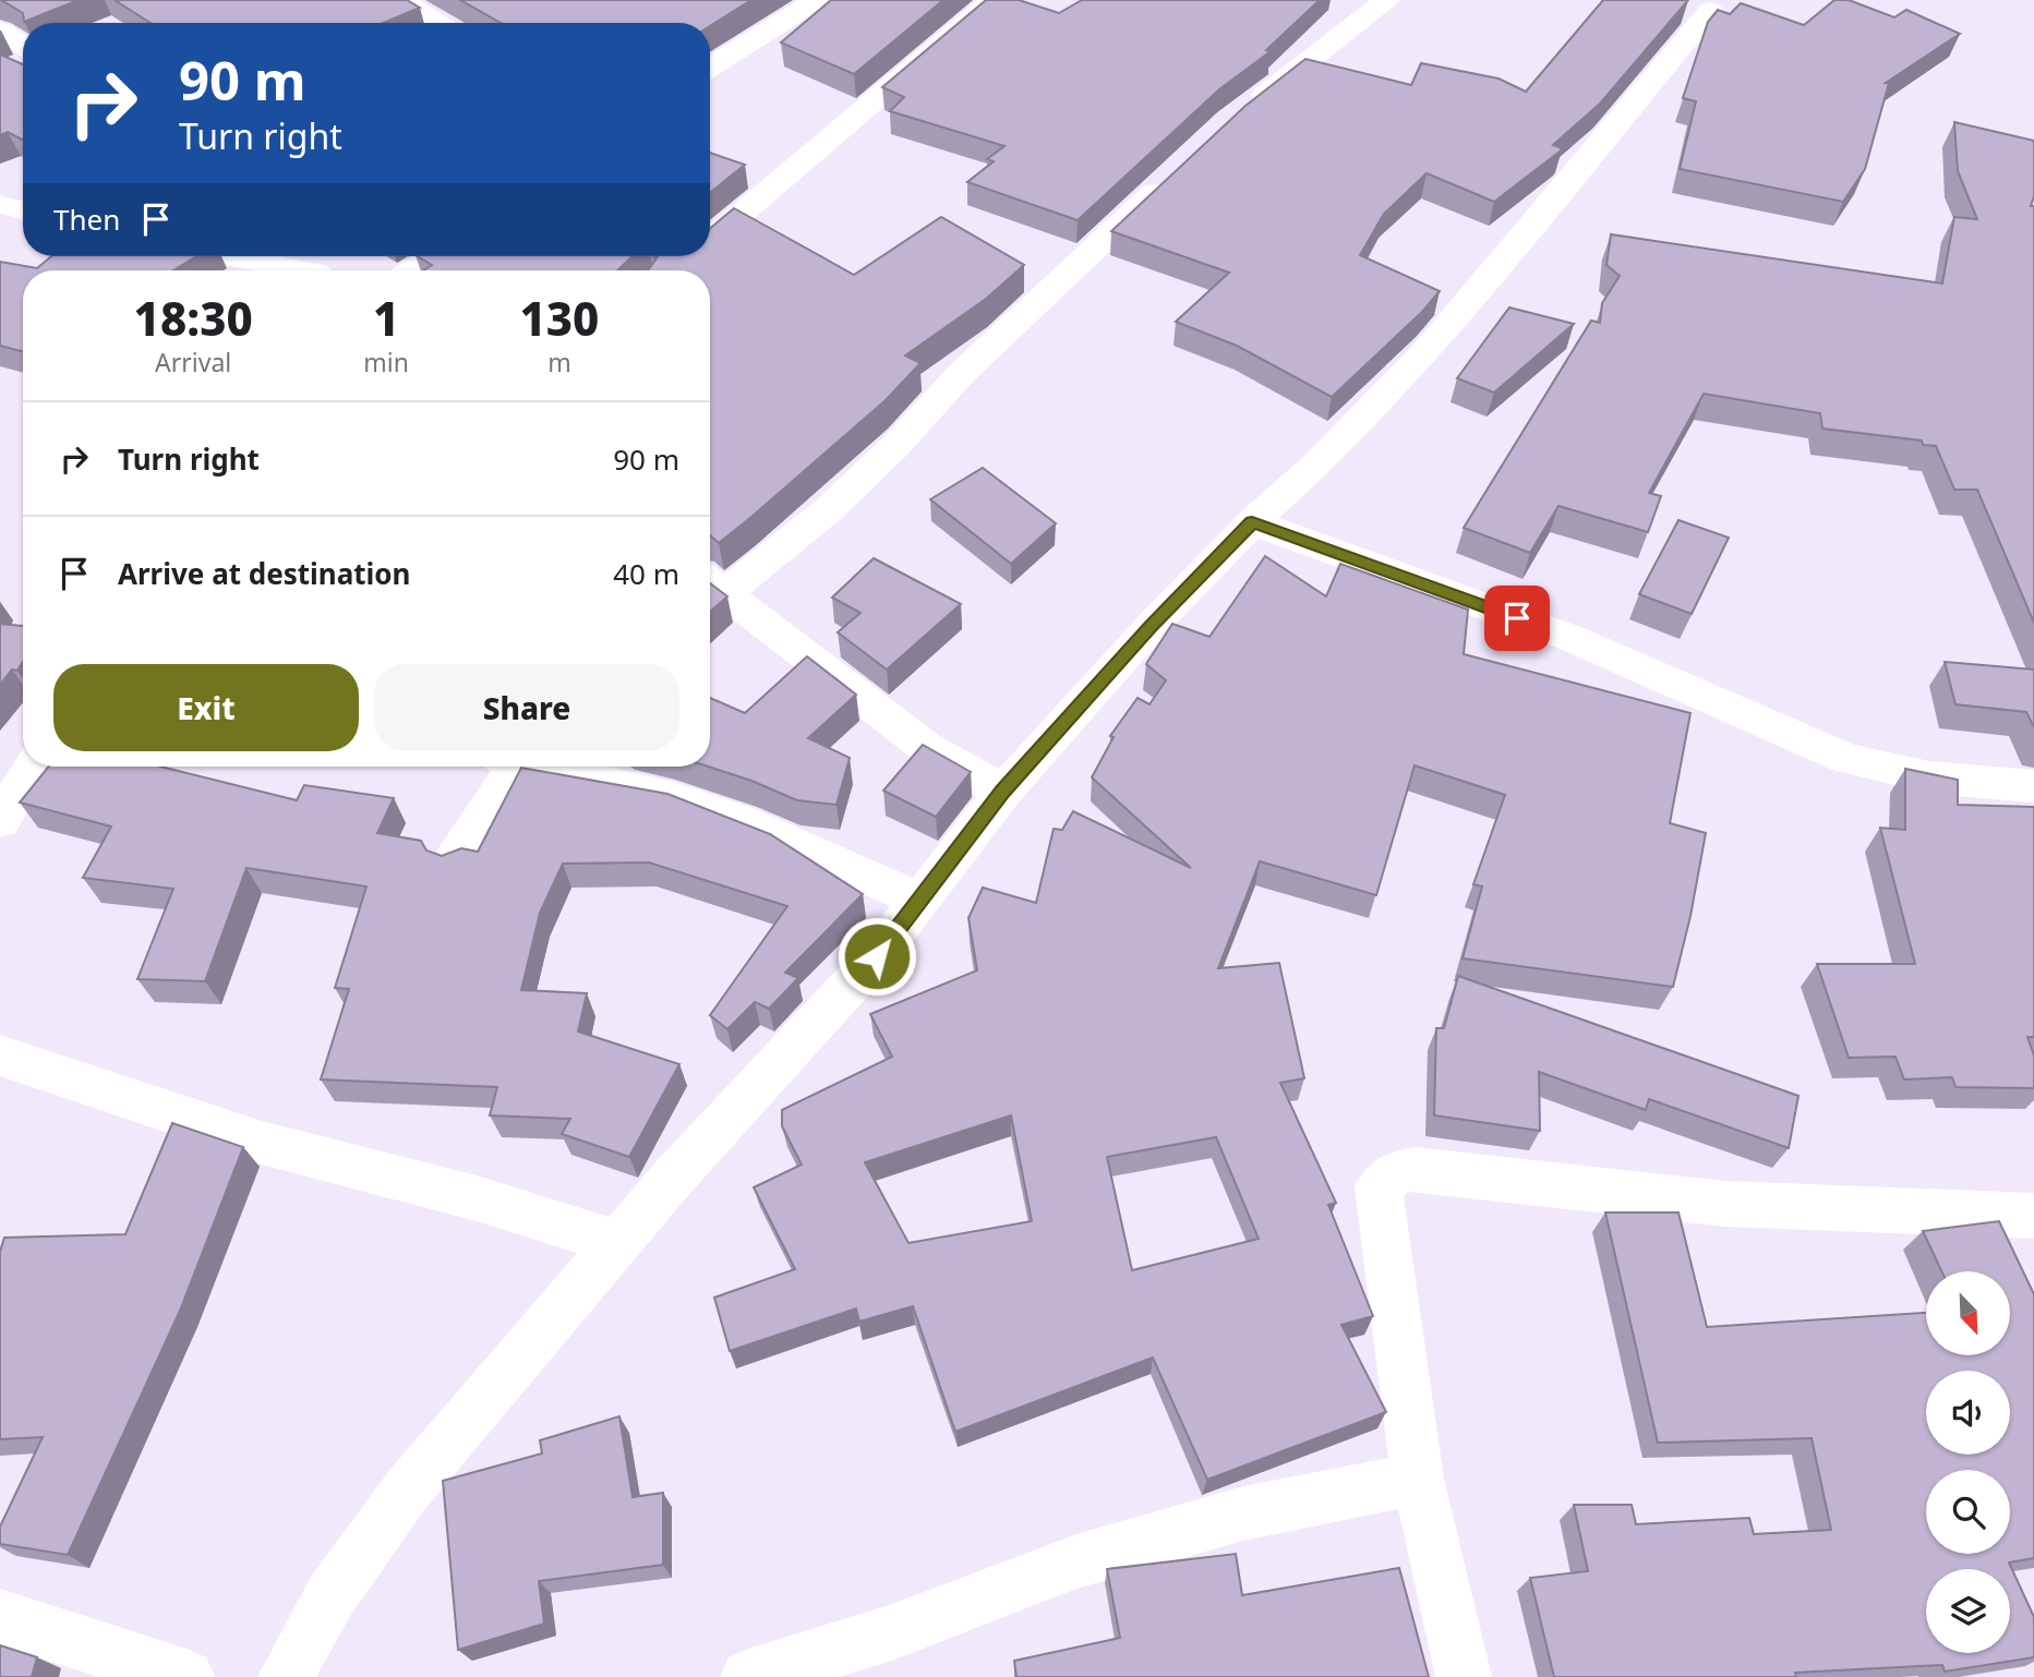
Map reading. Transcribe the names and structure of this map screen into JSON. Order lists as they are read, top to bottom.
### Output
{
  "north": "bottom right",
  "page": {
    "turn": ["90 m", "Turn right"],
    "then": "Then",
    "eta": [
      "18:30",
      "Arrival",
      "1",
      "min",
      "130",
      "m"
    ],
    "list": [
      {
        "name": "Turn right",
        "value": "90 m"
      },
      {
        "name": "Arrive at destination",
        "value": "40 m"
      }
    ],
    "buttons": ["Exit", "Share"]
  }
}
